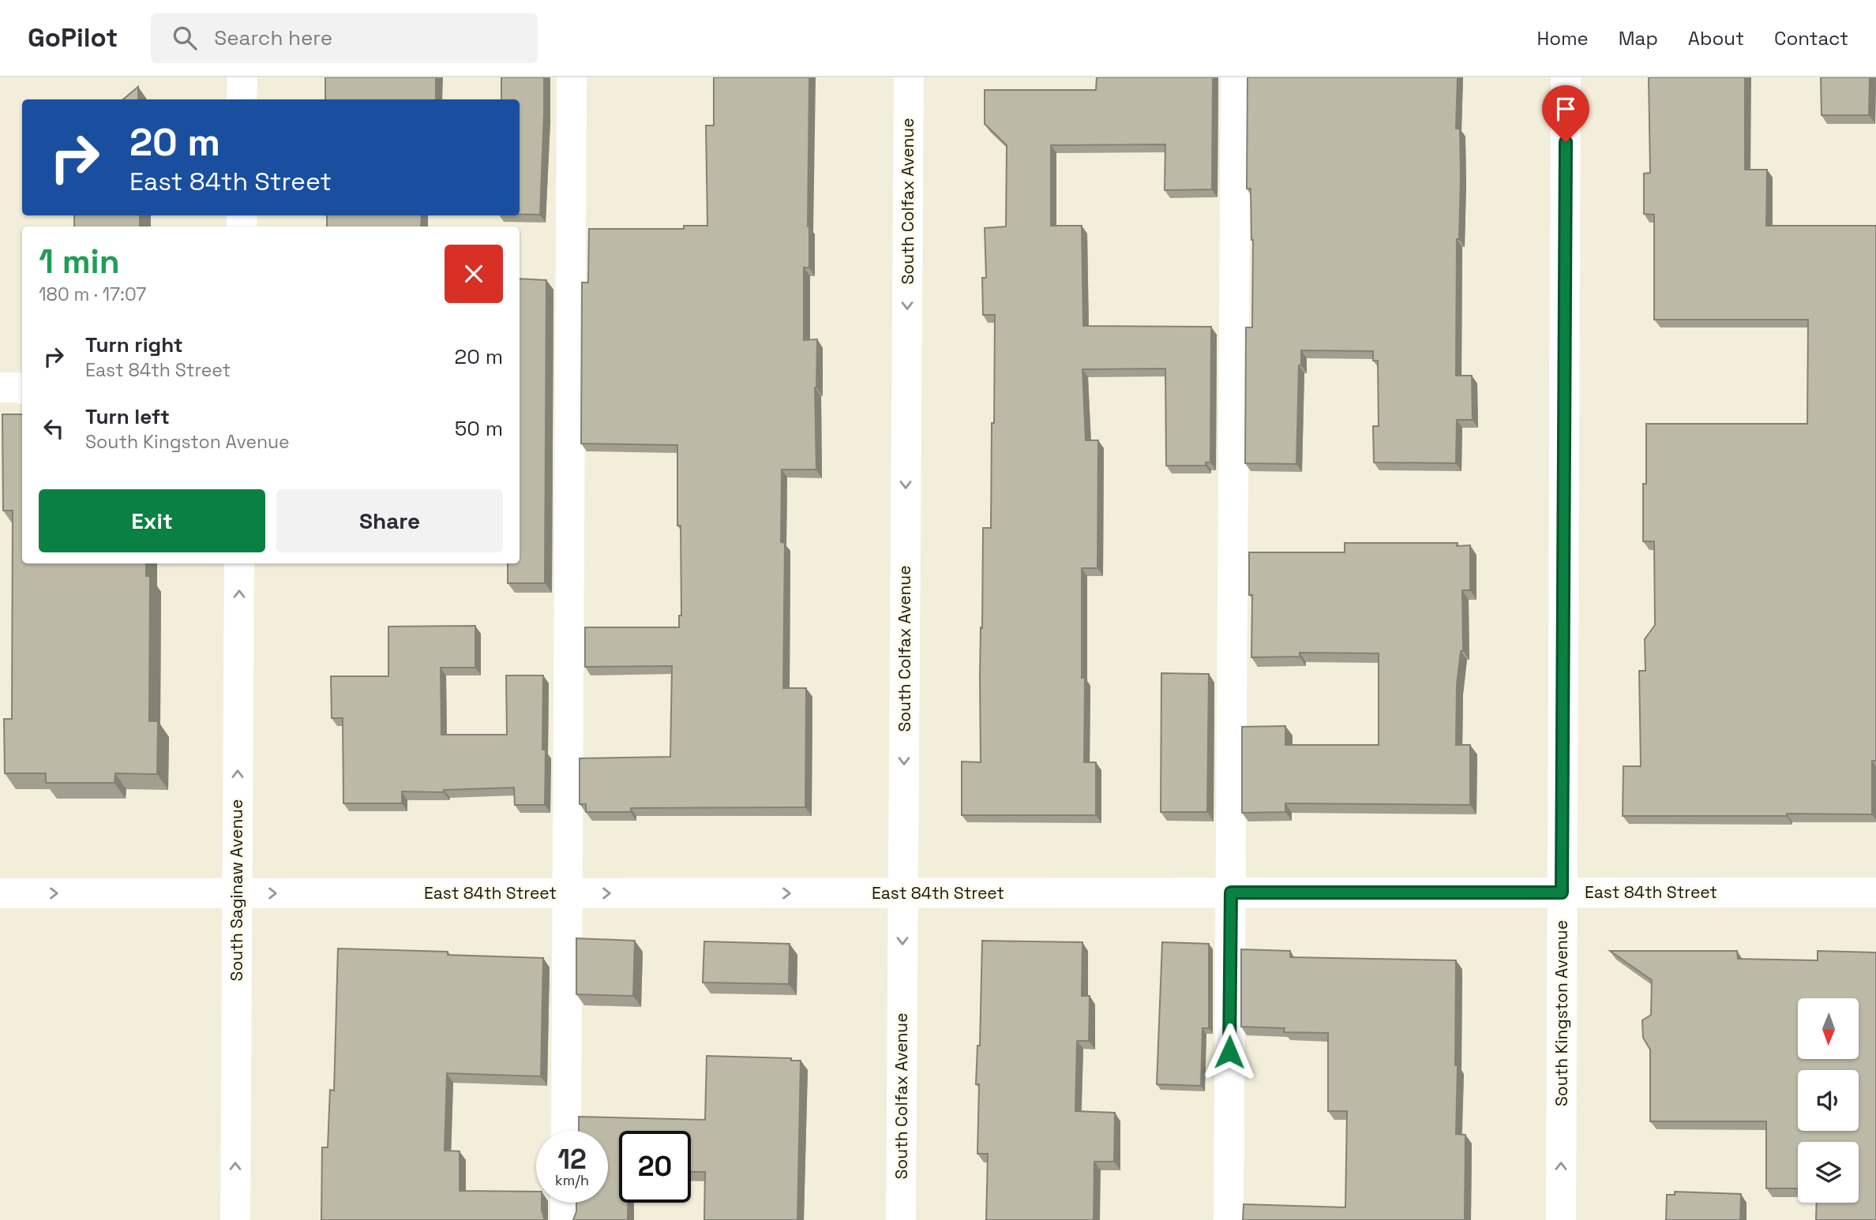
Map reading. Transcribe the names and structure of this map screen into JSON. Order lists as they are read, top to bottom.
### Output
{
  "streets": {
    "street": [
      "South Colfax Avenue",
      "South Saginaw Avenue",
      "East 84th Street",
      "South Kingston Avenue"
    ]
  },
  "crossings": [
    ["South Colfax Avenue", "East 84th Street"],
    ["South Saginaw Avenue", "East 84th Street"],
    ["East 84th Street", "South Kingston Avenue"]
  ],
  "one_way": ["South Colfax Avenue", "South Saginaw Avenue", "East 84th Street"],
  "north": "bottom",
  "page": {
    "header": "GoPilot",
    "search": "Search here",
    "nav": [
      "Home",
      "Map",
      "About",
      "Contact"
    ],
    "turn": ["20 m", "East 84th Street"],
    "heading": ["1 min", "180 m · 17:07"],
    "list": [
      {
        "name": "Turn right",
        "note": "East 84th Street",
        "value": "20 m"
      },
      {
        "name": "Turn left",
        "note": "South Kingston Avenue",
        "value": "50 m"
      }
    ],
    "buttons": ["Exit", "Share"],
    "speed": "12 km/h",
    "limit": "20"
  }
}
